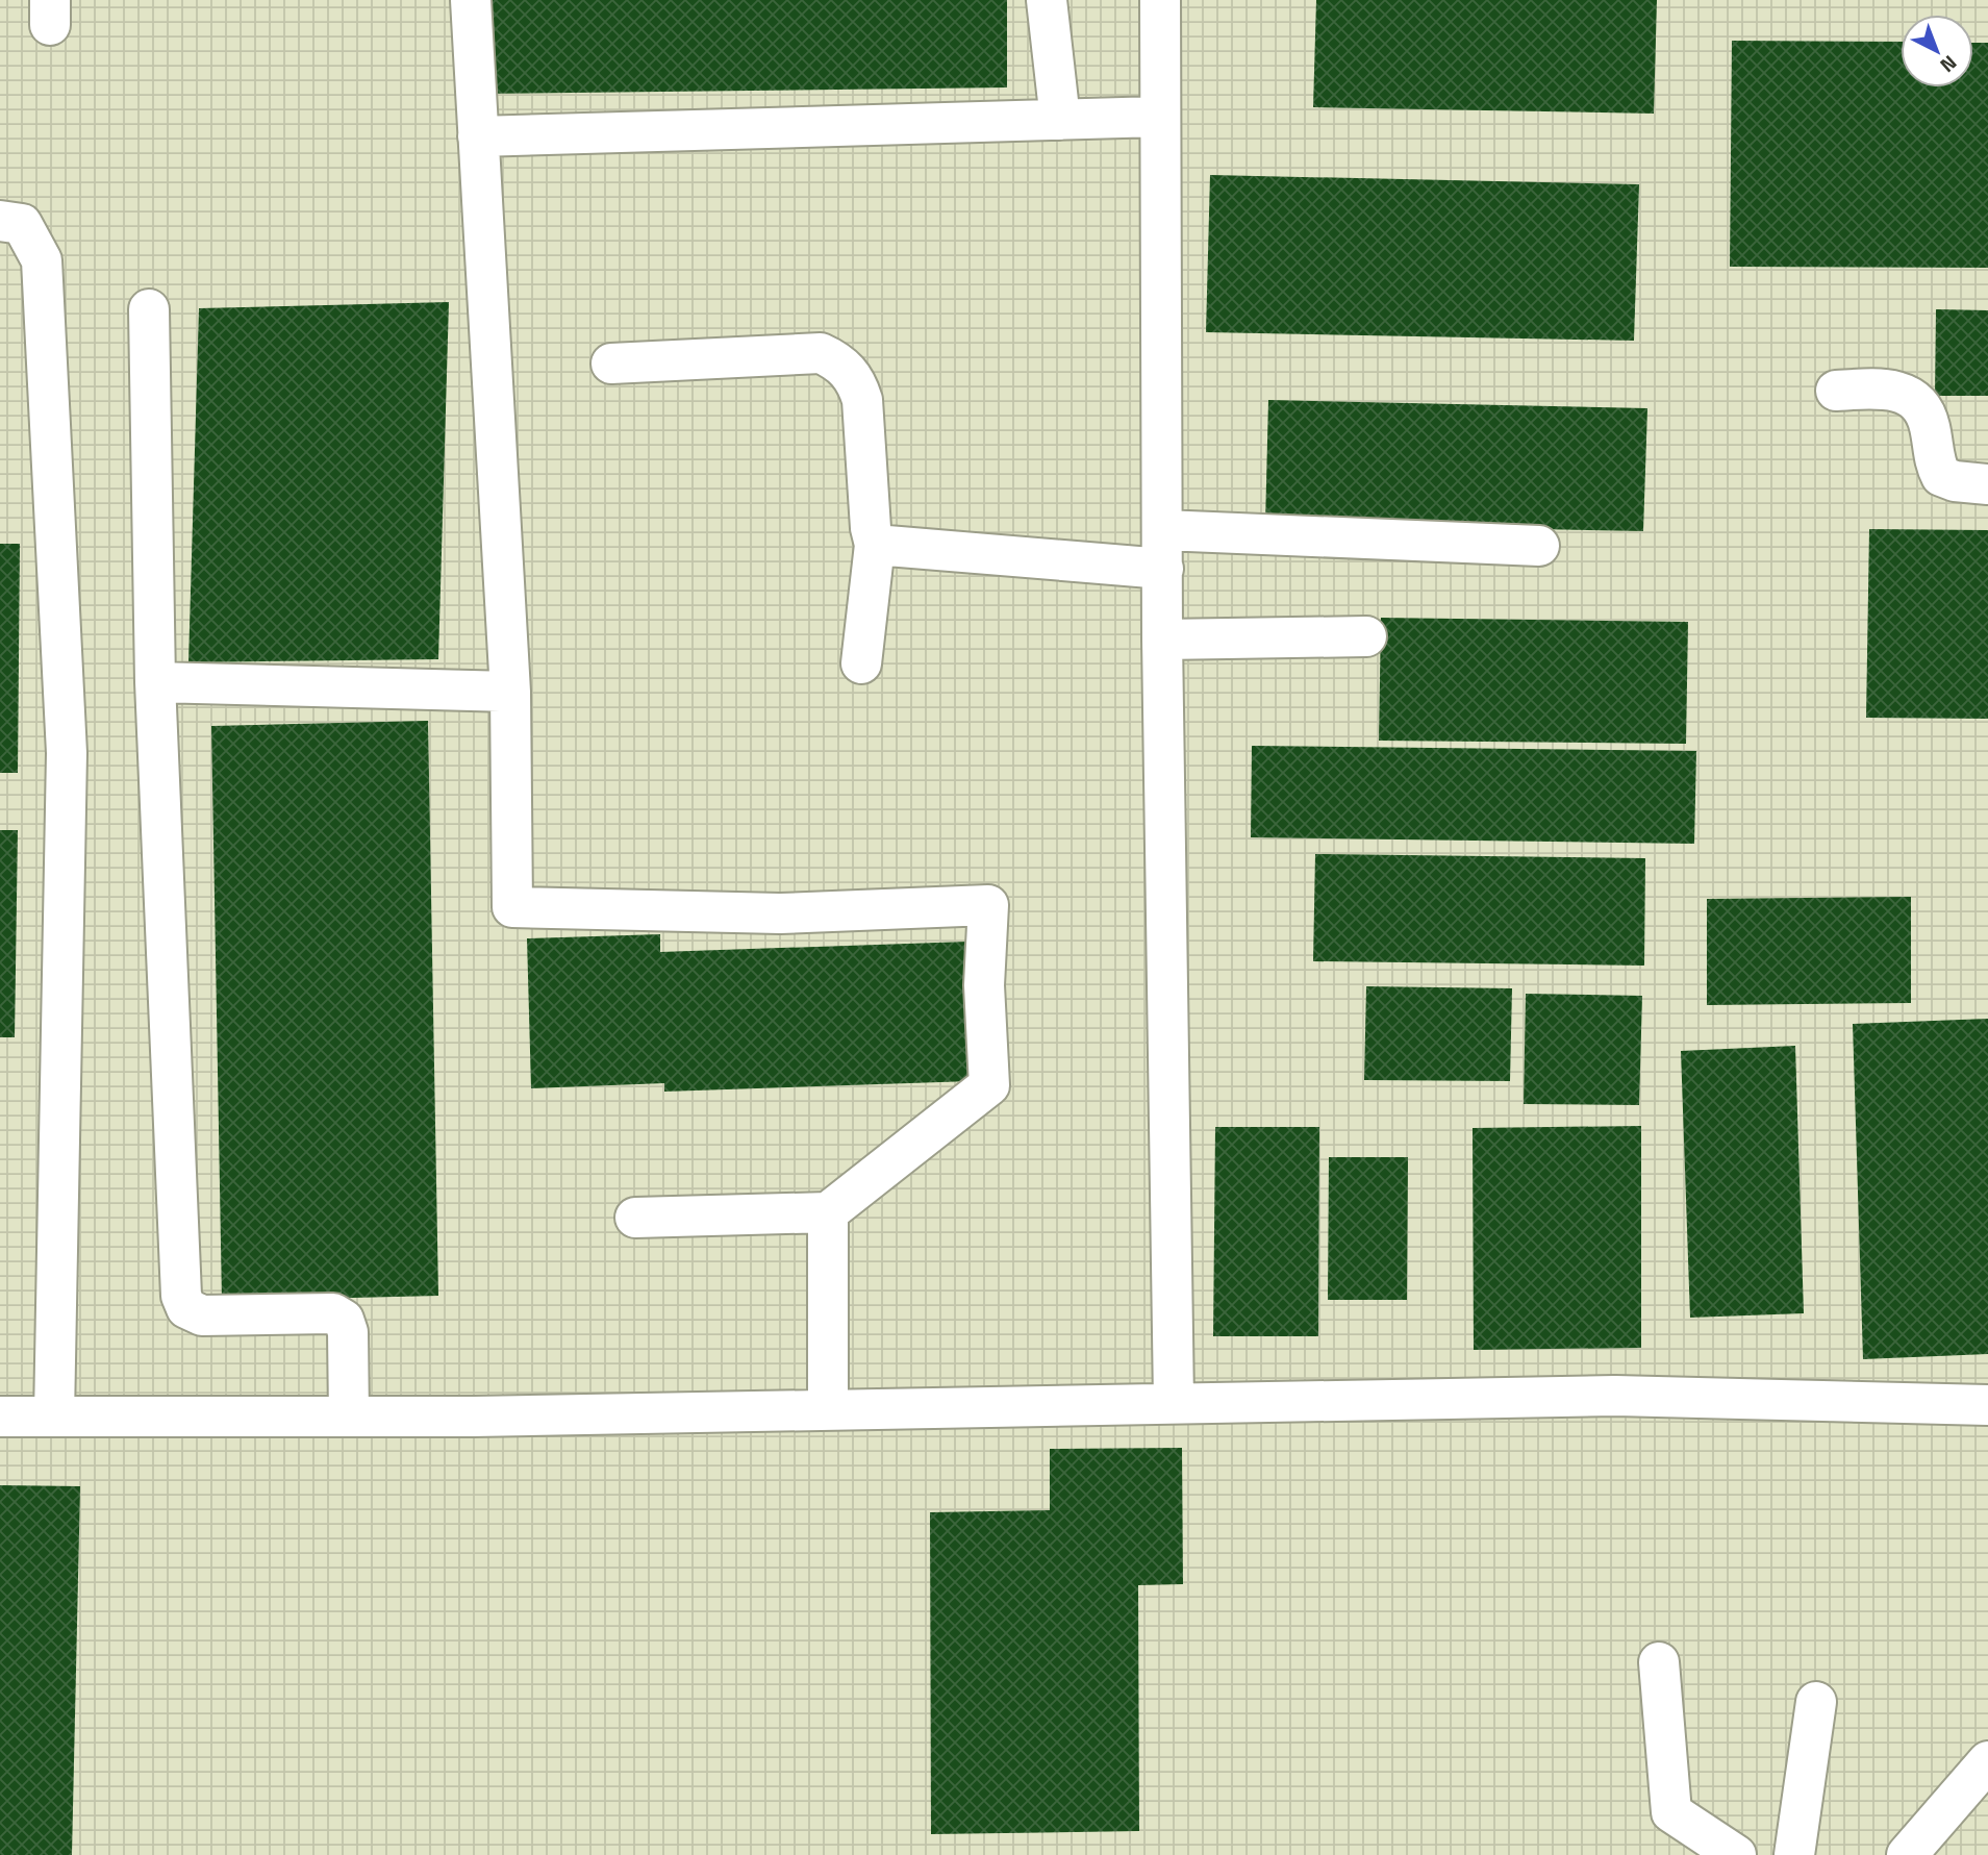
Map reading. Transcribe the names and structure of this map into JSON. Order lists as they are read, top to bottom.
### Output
{
  "north": "bottom right"
}
